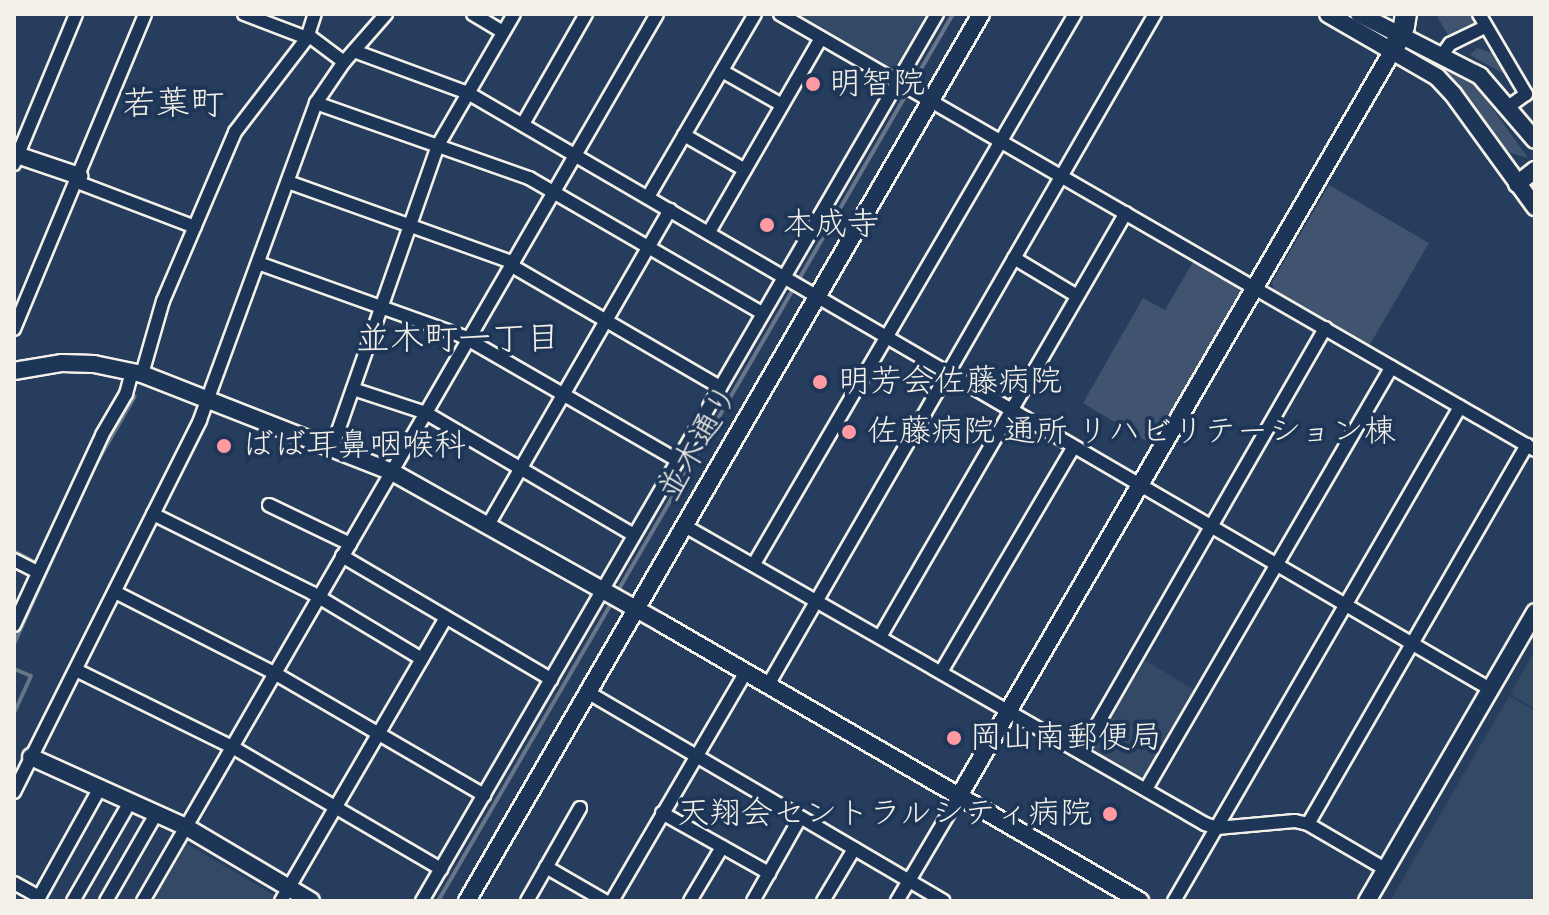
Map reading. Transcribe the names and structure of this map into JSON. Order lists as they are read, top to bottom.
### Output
{
  "streets": {
    "street": ["並木通り"]
  },
  "districts": ["若葉町", "並木町一丁目"],
  "places": [
    "明智院",
    "本成寺",
    "明芳会佐藤病院",
    "佐藤病院 通所 リハビリテーション棟",
    "ばば耳鼻咽喉科",
    "岡山南郵便局",
    "天翔会セントラルシティ病院"
  ]
}
